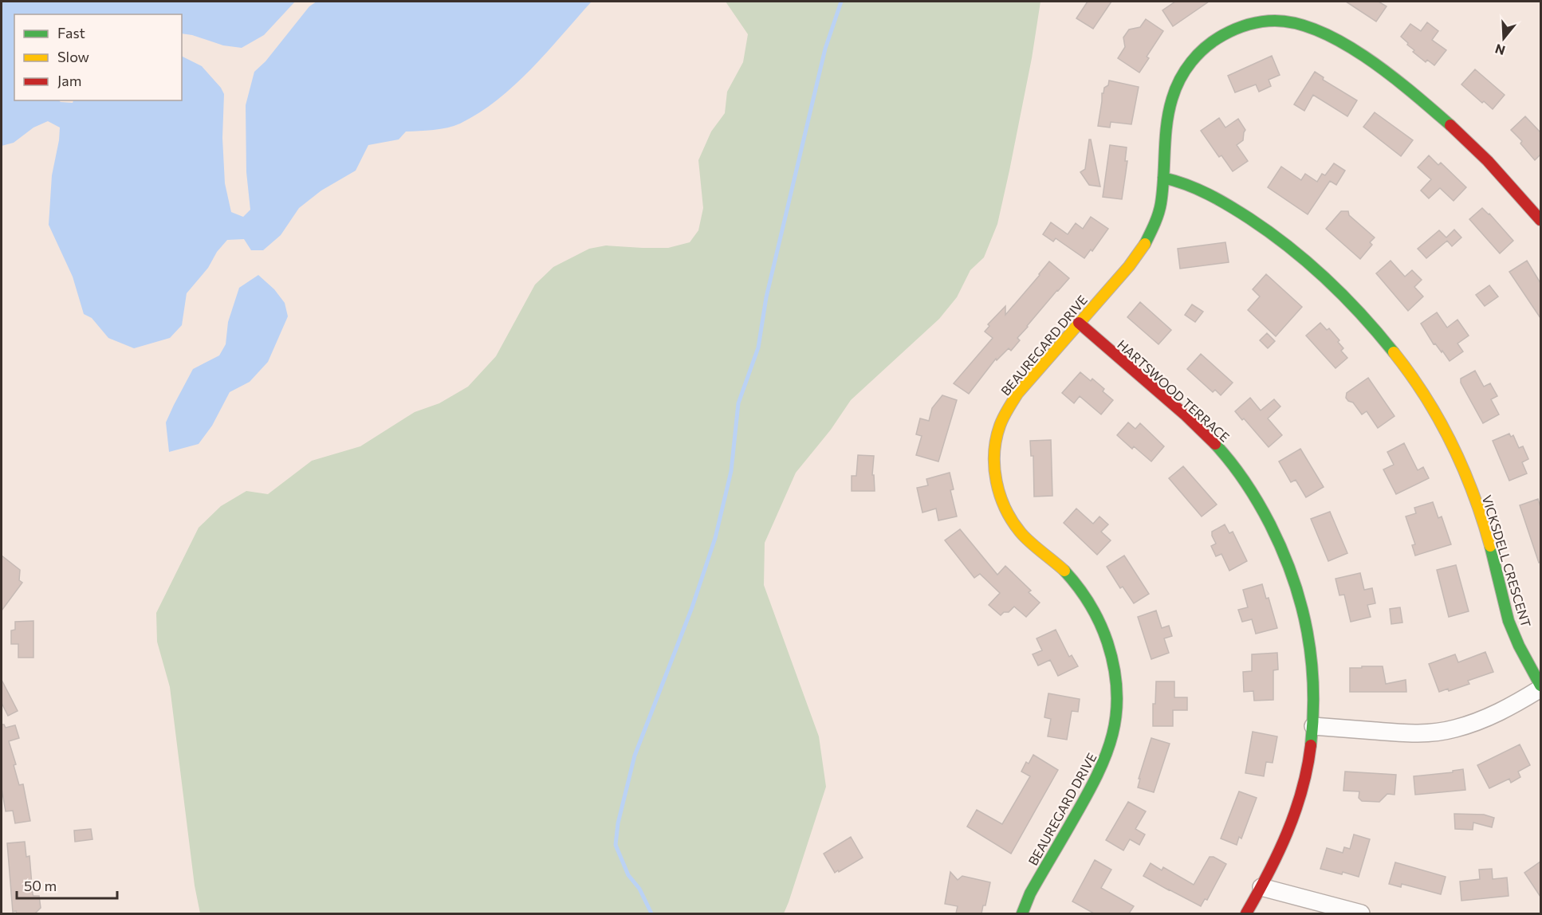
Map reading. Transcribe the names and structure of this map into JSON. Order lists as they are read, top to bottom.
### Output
{
  "streets": {
    "street": ["BEAUREGARD DRIVE", "HARTSWOOD TERRACE", "VICKSDELL CRESCENT"]
  },
  "crossings": [
    ["BEAUREGARD DRIVE", "HARTSWOOD TERRACE"],
    ["BEAUREGARD DRIVE", "VICKSDELL CRESCENT"]
  ],
  "legend": ["Fast", "Slow", "Jam"],
  "scale_bar": "50 m",
  "north": "bottom"
}
